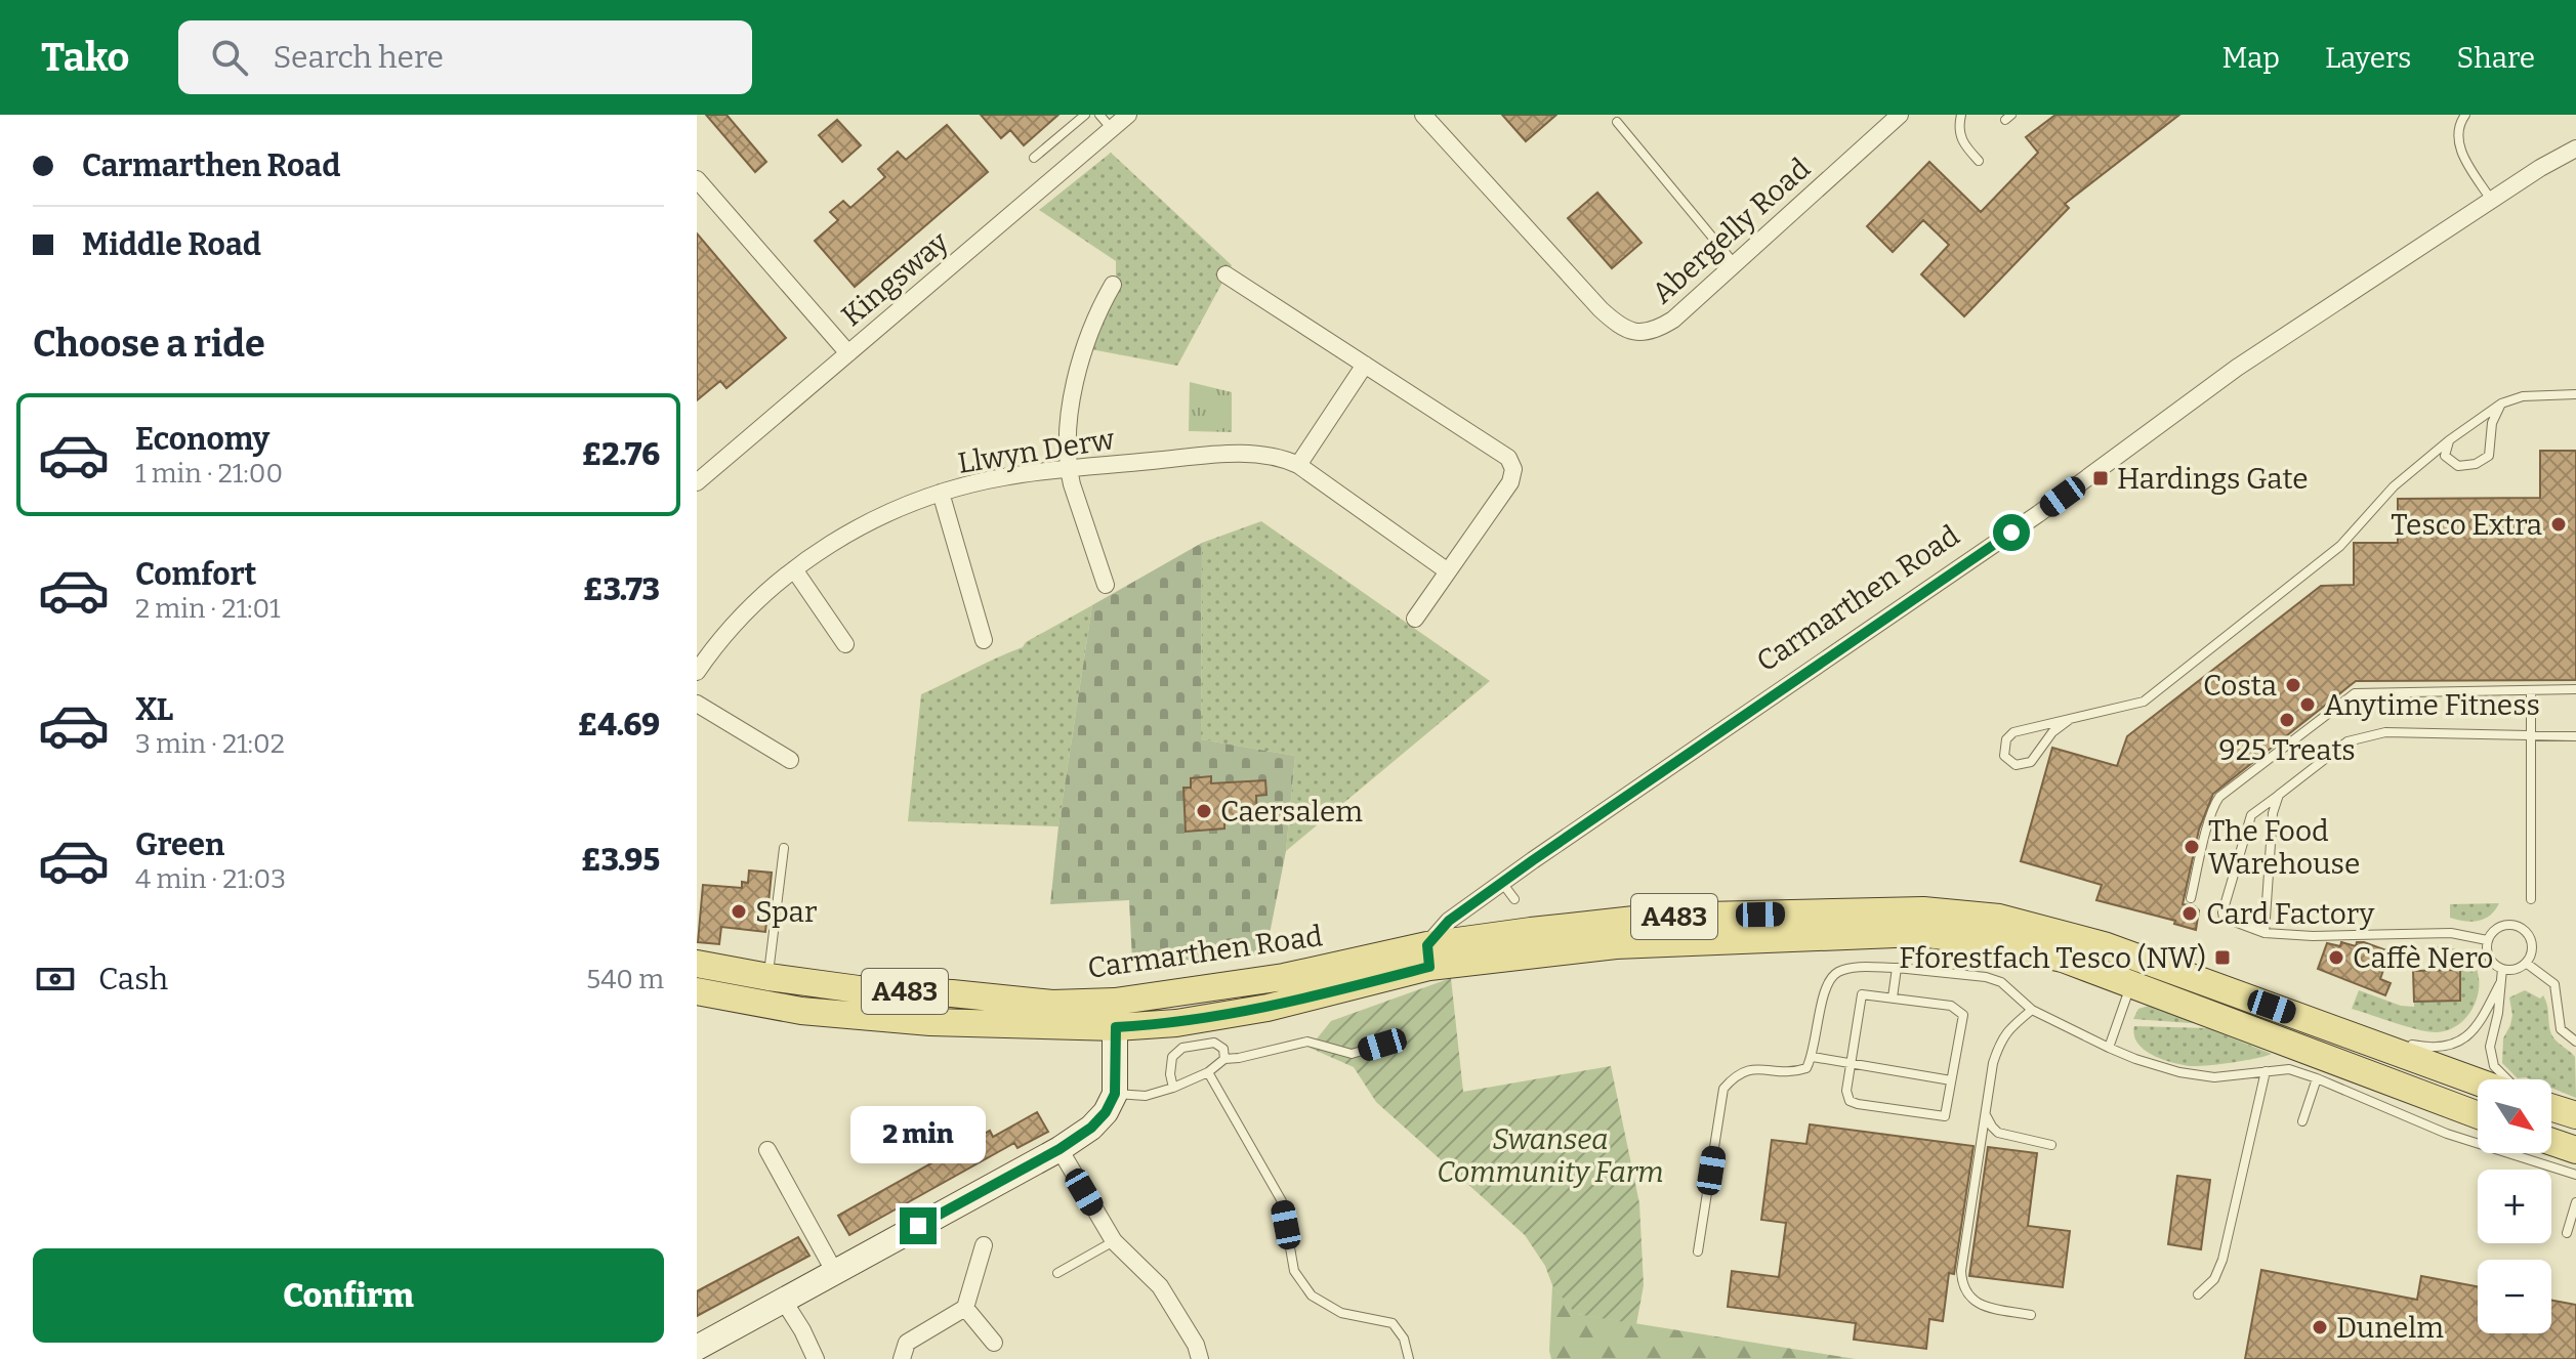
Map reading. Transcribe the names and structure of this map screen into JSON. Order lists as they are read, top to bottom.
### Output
{
  "streets": {
    "main road": ["Carmarthen Road", "A483"],
    "street": ["Abergelly Road", "Kingsway", "Llwyn Derw"]
  },
  "crossings": [
    ["Carmarthen Road", "A483"]
  ],
  "parks": ["Swansea Community Farm"],
  "places": {
    "transit": ["Hardings Gate", "Fforestfach Tesco (NW)"],
    "other": [
      "Tesco Extra",
      "Costa",
      "Anytime Fitness",
      "925 Treats",
      "Caersalem",
      "The Food Warehouse",
      "Spar",
      "Card Factory",
      "Caffè Nero",
      "Dunelm"
    ]
  },
  "north": "bottom right",
  "page": {
    "header": "Tako",
    "search": "Search here",
    "nav": ["Map", "Layers", "Share"],
    "banner": ["Carmarthen Road", "Middle Road"],
    "heading": "Choose a ride",
    "list": [
      {
        "name": "Economy",
        "note": "1 min · 21:00",
        "value": "£2.76"
      },
      {
        "name": "Comfort",
        "note": "2 min · 21:01",
        "value": "£3.73"
      },
      {
        "name": "XL",
        "note": "3 min · 21:02",
        "value": "£4.69"
      },
      {
        "name": "Green",
        "note": "4 min · 21:03",
        "value": "£3.95"
      }
    ],
    "pay": ["Cash", "540 m"],
    "map_buttons": ["+", "−"],
    "bubble": "2 min",
    "buttons": "Confirm"
  }
}
